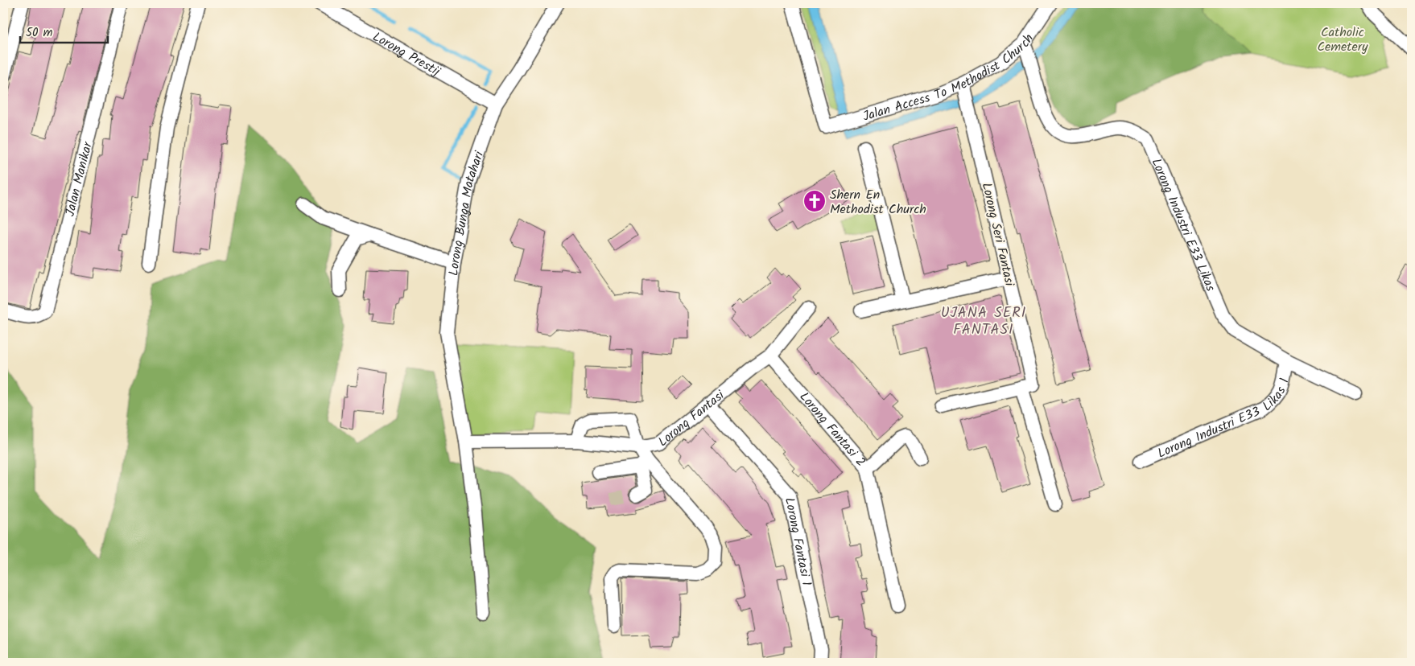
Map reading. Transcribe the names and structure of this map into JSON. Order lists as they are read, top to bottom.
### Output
{
  "streets": {
    "street": [
      "Lorong Prestij",
      "Jalan Access To Methodist Church",
      "Jalan Manikar",
      "Lorong Bunga Matahari",
      "Lorong Industri E33 Likas",
      "Lorong Seri Fantasi",
      "Lorong Industri E33 Likas 1",
      "Lorong Fantasi",
      "Lorong Fantasi 2",
      "Lorong Fantasi 1"
    ]
  },
  "crossings": [
    ["Lorong Prestij", "Lorong Bunga Matahari"],
    ["Jalan Access To Methodist Church", "Lorong Industri E33 Likas"],
    ["Jalan Access To Methodist Church", "Lorong Seri Fantasi"],
    ["Lorong Bunga Matahari", "Lorong Fantasi"],
    ["Lorong Industri E33 Likas", "Lorong Industri E33 Likas 1"],
    ["Lorong Fantasi", "Lorong Fantasi 2"],
    ["Lorong Fantasi", "Lorong Fantasi 1"]
  ],
  "districts": ["UJANA SERI FANTASI"],
  "parks": ["Catholic Cemetery"],
  "places": {
    "church": ["Shern En Methodist Church"]
  },
  "scale_bar": "50 m"
}
